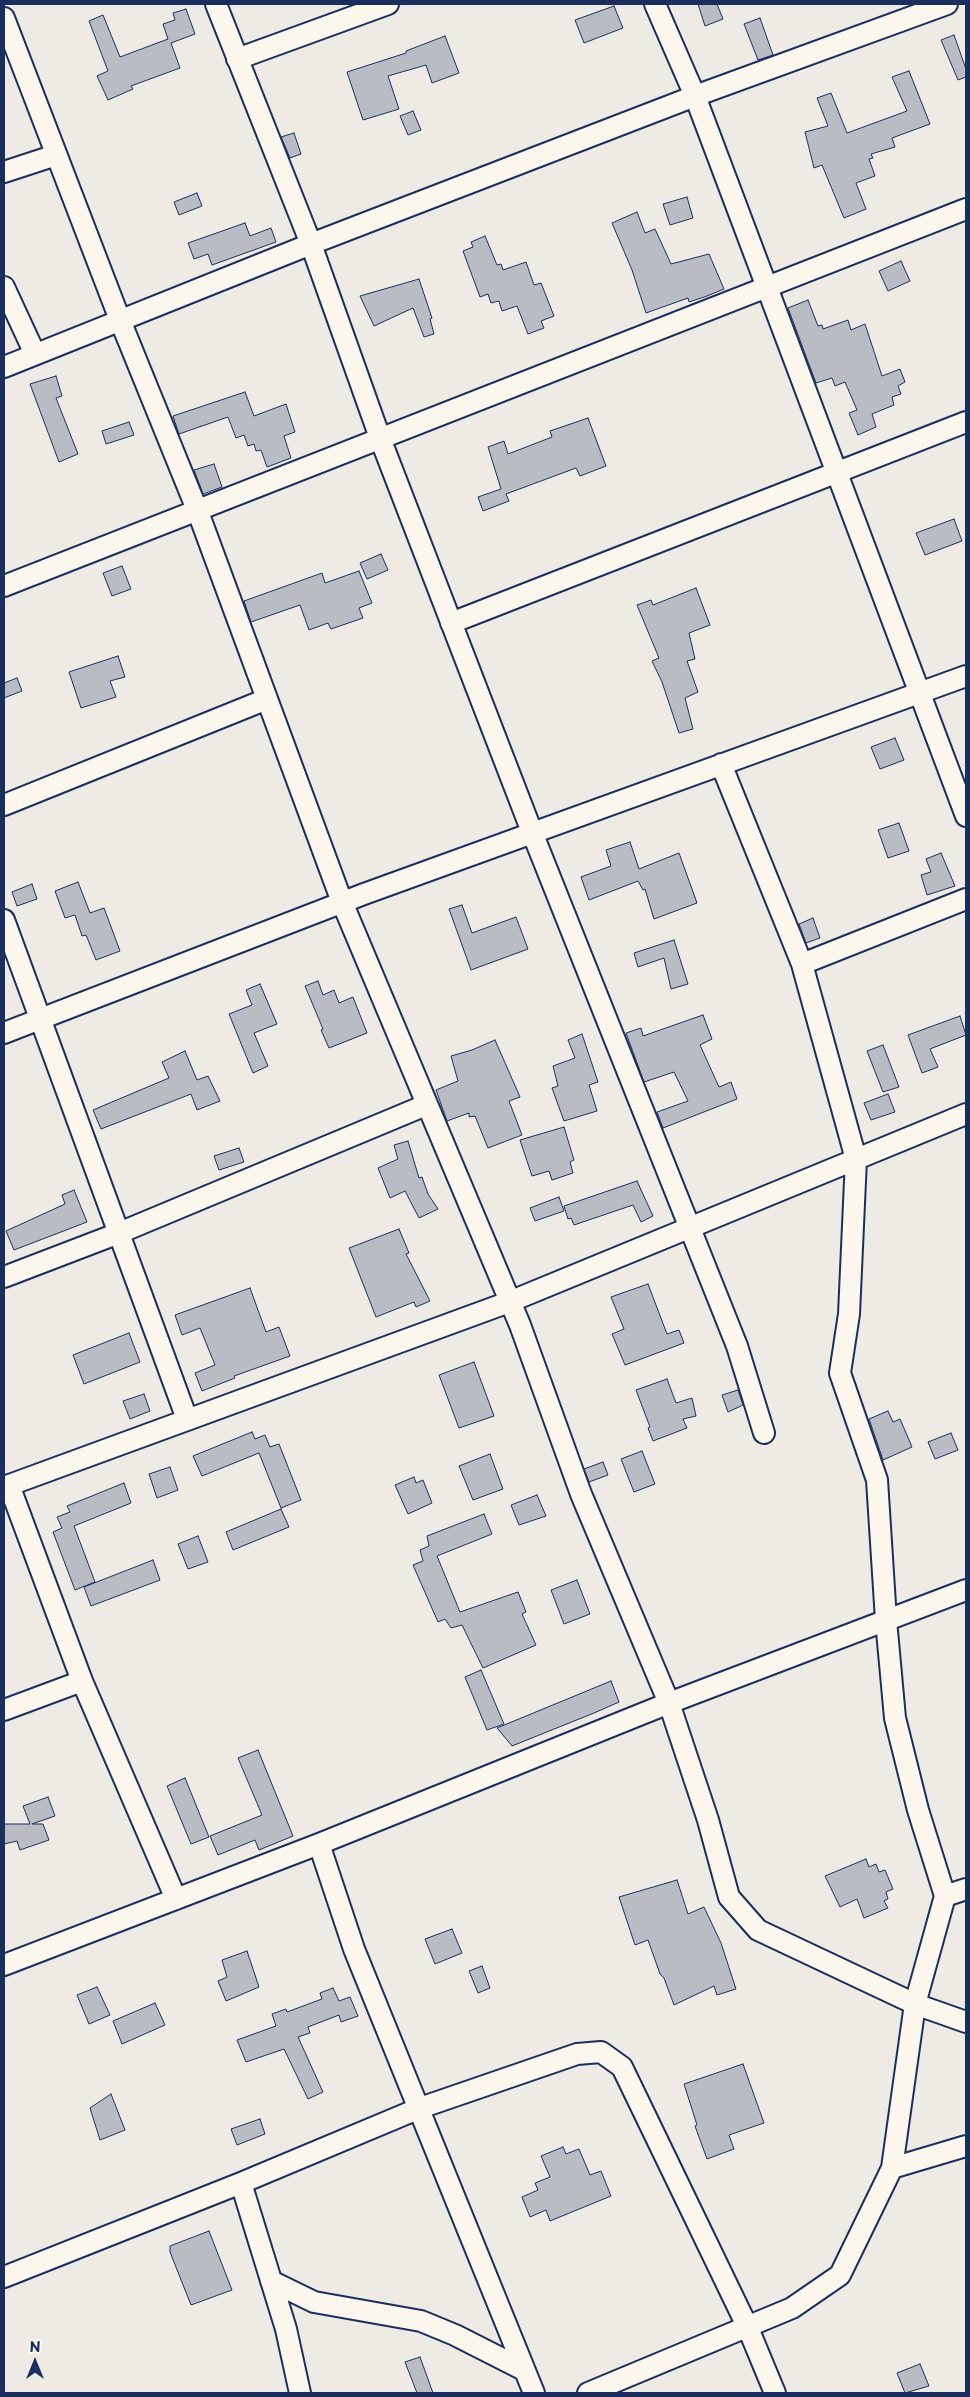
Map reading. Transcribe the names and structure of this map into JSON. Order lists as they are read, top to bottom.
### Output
{
  "north": "top"
}
